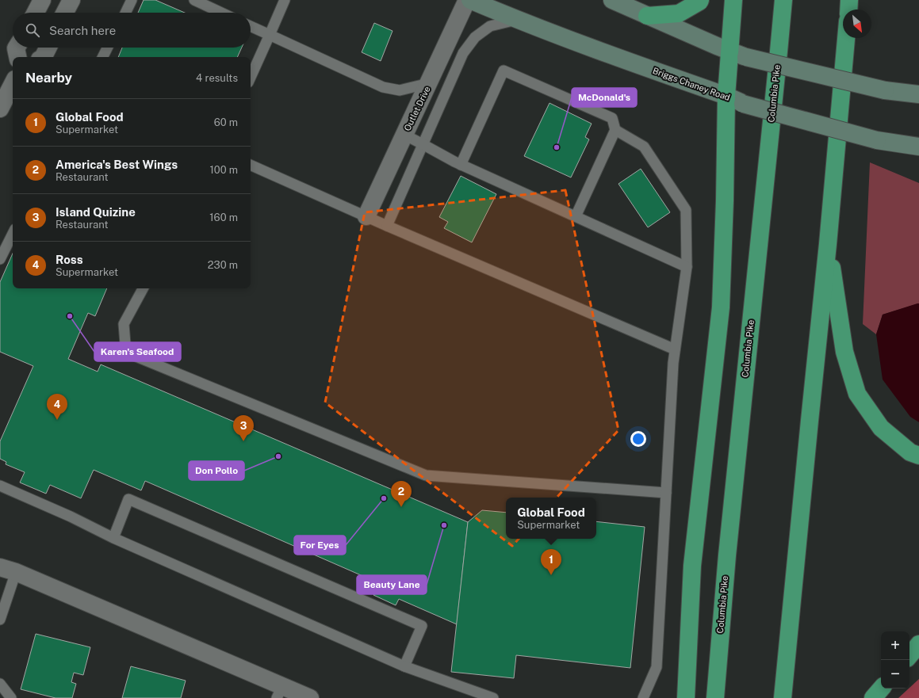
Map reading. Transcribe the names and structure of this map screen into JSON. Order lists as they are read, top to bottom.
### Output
{
  "streets": {
    "highway": ["Columbia Pike"],
    "main road": ["Briggs Chaney Road"],
    "street": ["Outlet Drive"]
  },
  "places": [
    "McDonald's",
    "Karen's Seafood",
    "Don Pollo",
    "For Eyes",
    "Beauty Lane"
  ],
  "north": "bottom right",
  "page": {
    "search": "Search here",
    "heading": ["Nearby", "4 results"],
    "list": [
      {
        "mark": "1",
        "name": "Global Food",
        "note": "Supermarket",
        "value": "60 m"
      },
      {
        "mark": "2",
        "name": "America's Best Wings",
        "note": "Restaurant",
        "value": "100 m"
      },
      {
        "mark": "3",
        "name": "Island Quizine",
        "note": "Restaurant",
        "value": "160 m"
      },
      {
        "mark": "4",
        "name": "Ross",
        "note": "Supermarket",
        "value": "230 m"
      }
    ],
    "pins": [
      "4",
      "3",
      "2",
      "1"
    ],
    "popup": ["Global Food", "Supermarket"],
    "map_buttons": ["+", "−"]
  }
}
